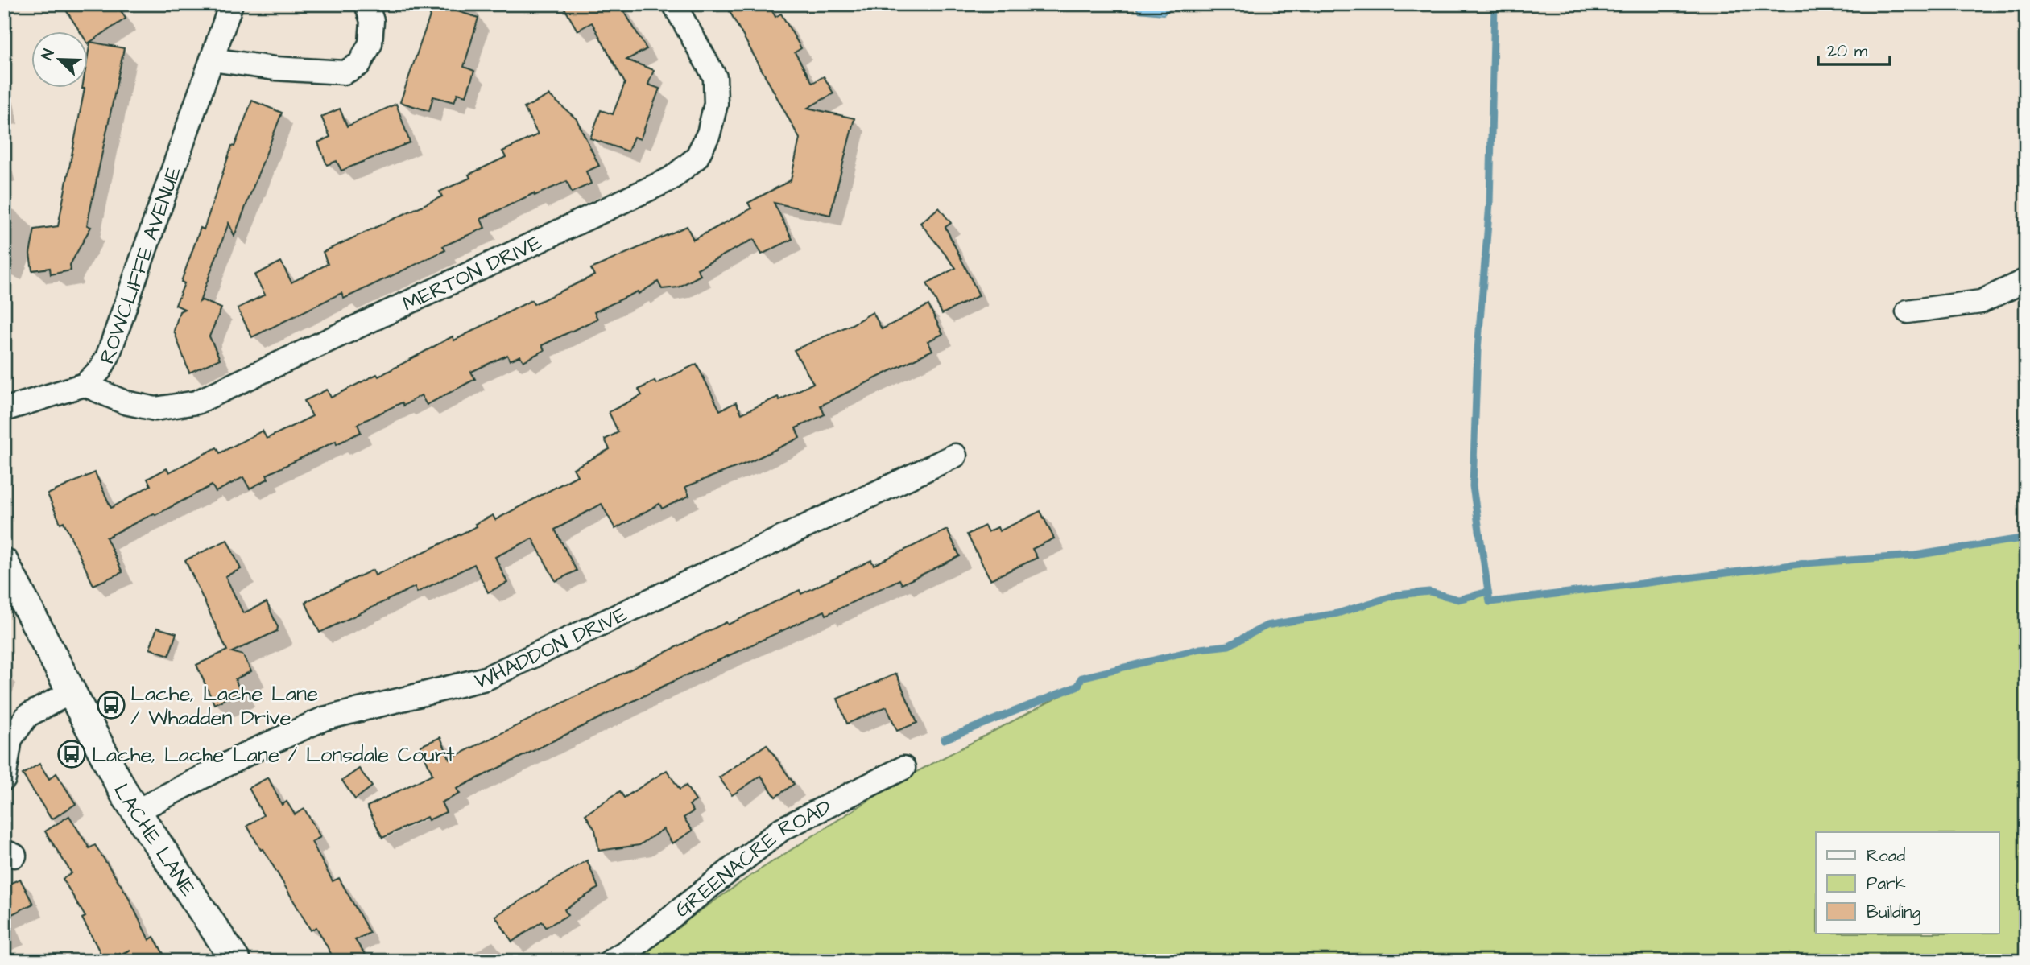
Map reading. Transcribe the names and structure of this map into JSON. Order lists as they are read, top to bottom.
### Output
{
  "streets": {
    "street": [
      "ROWCLIFFE AVENUE",
      "MERTON DRIVE",
      "WHADDON DRIVE",
      "LACHE LANE",
      "GREENACRE ROAD"
    ]
  },
  "crossings": [
    ["ROWCLIFFE AVENUE", "MERTON DRIVE"],
    ["WHADDON DRIVE", "LACHE LANE"]
  ],
  "places": {
    "bus stop": ["Lache, Lache Lane / Whadden Drive", "Lache, Lache Lane / Lonsdale Court"]
  },
  "legend": ["Road", "Park", "Building"],
  "scale_bar": "20 m",
  "north": "top left"
}
